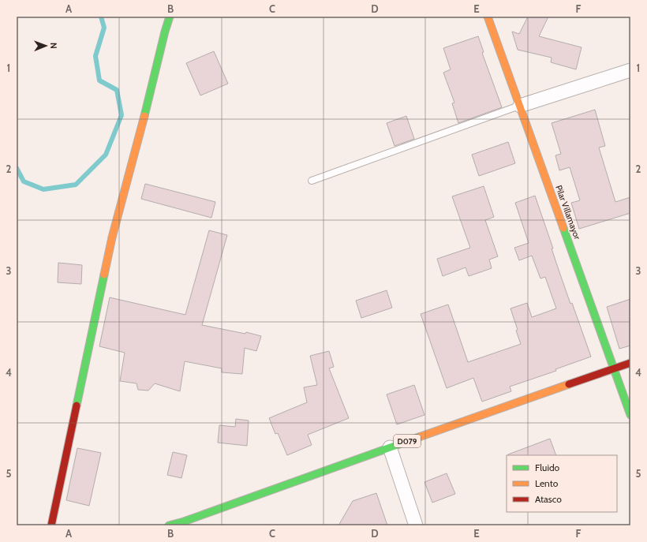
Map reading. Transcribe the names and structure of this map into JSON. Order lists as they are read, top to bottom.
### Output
{
  "streets": {
    "street": ["Pilar Villamayor", "D079"]
  },
  "crossings": [
    ["Pilar Villamayor", "D079"]
  ],
  "legend": ["Fluido", "Lento", "Atasco"],
  "north": "right",
  "grid": {
    "columns": [
      "A",
      "B",
      "C",
      "D",
      "E",
      "F"
    ],
    "rows": [
      "1",
      "2",
      "3",
      "4",
      "5"
    ]
  }
}
